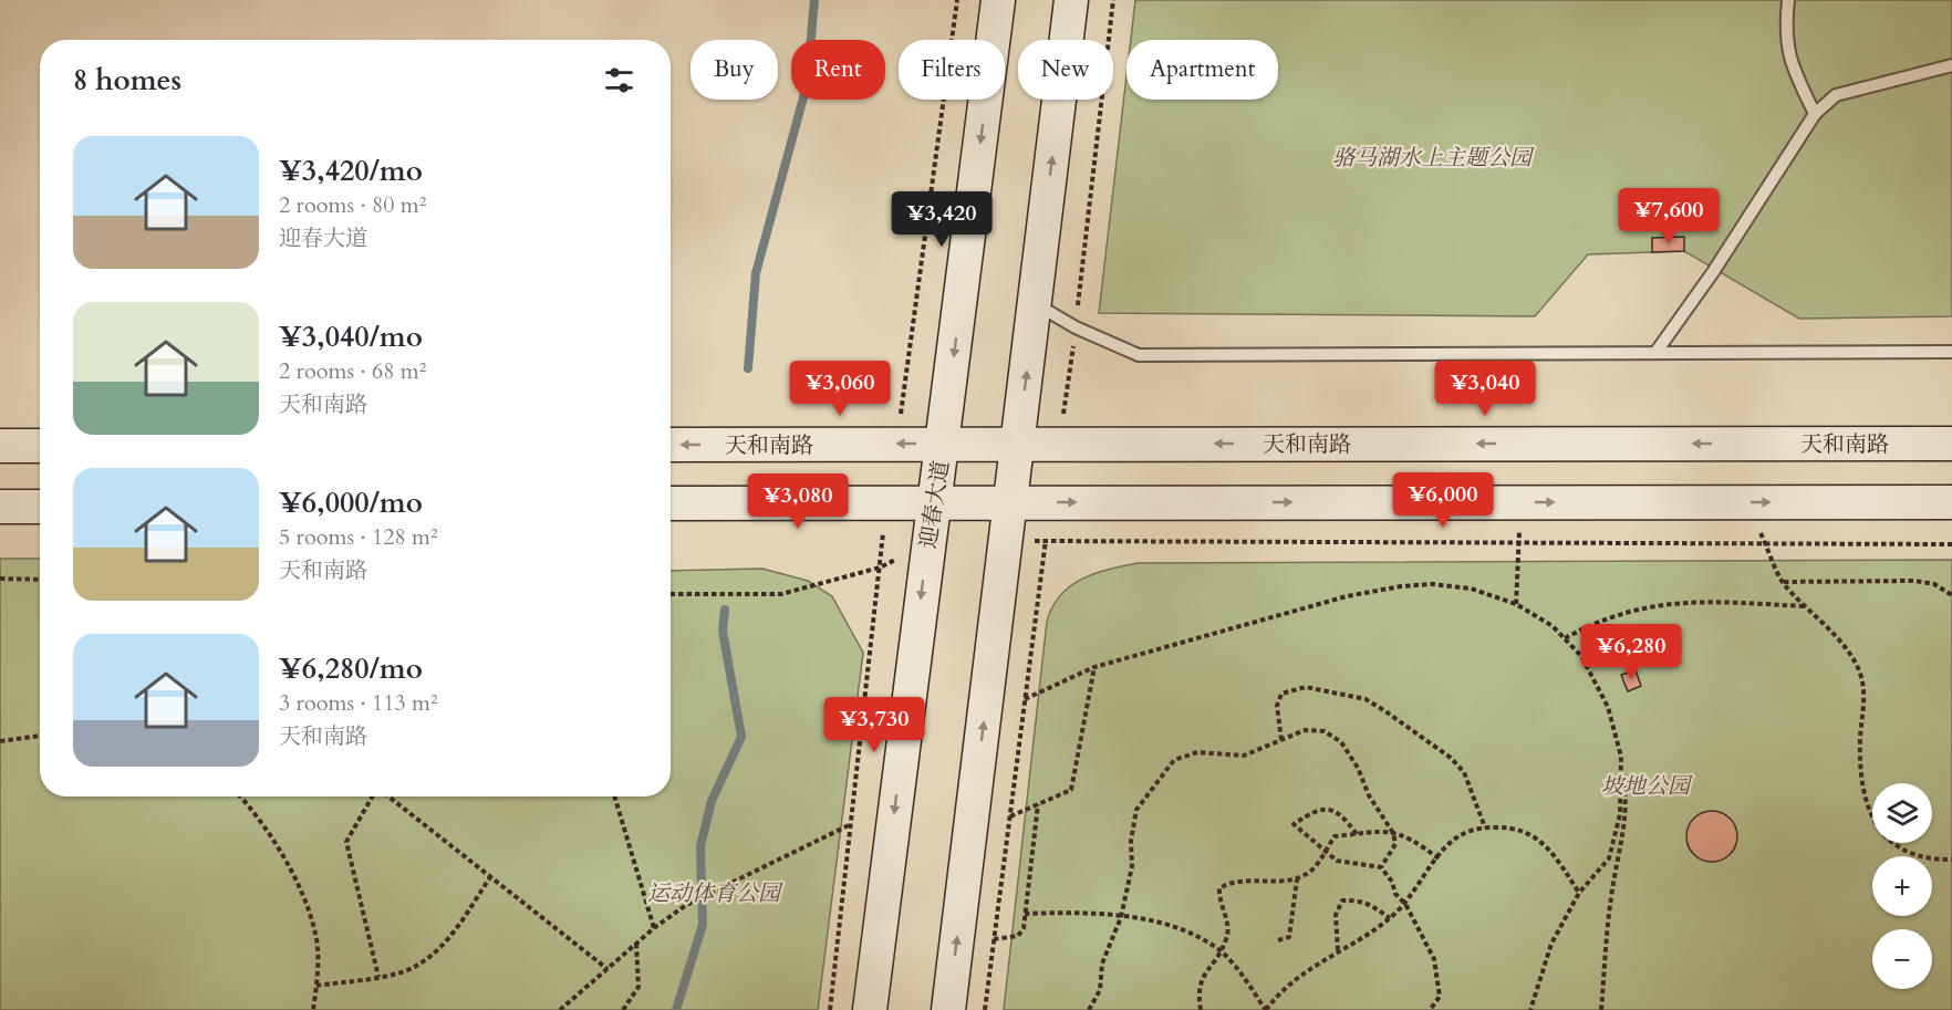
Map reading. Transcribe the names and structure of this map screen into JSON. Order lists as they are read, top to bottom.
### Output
{
  "streets": {
    "street": ["天和南路", "迎春大道"]
  },
  "crossings": [
    ["天和南路", "迎春大道"]
  ],
  "parks": ["骆马湖水上主题公园", "坡地公园", "运动体育公园"],
  "page": {
    "chip": [
      "Buy",
      "Rent",
      "Filters",
      "New",
      "Apartment"
    ],
    "heading": "8 homes",
    "list": [
      {
        "name": "¥3,420/mo",
        "note": "2 rooms · 80 m² · 迎春大道"
      },
      {
        "name": "¥3,040/mo",
        "note": "2 rooms · 68 m² · 天和南路"
      },
      {
        "name": "¥6,000/mo",
        "note": "5 rooms · 128 m² · 天和南路"
      },
      {
        "name": "¥6,280/mo",
        "note": "3 rooms · 113 m² · 天和南路"
      }
    ],
    "price": [
      "¥7,600",
      "¥3,420",
      "¥3,060",
      "¥3,040",
      "¥6,000",
      "¥3,080",
      "¥6,280",
      "¥3,730"
    ],
    "map_buttons": ["+", "−"]
  }
}
